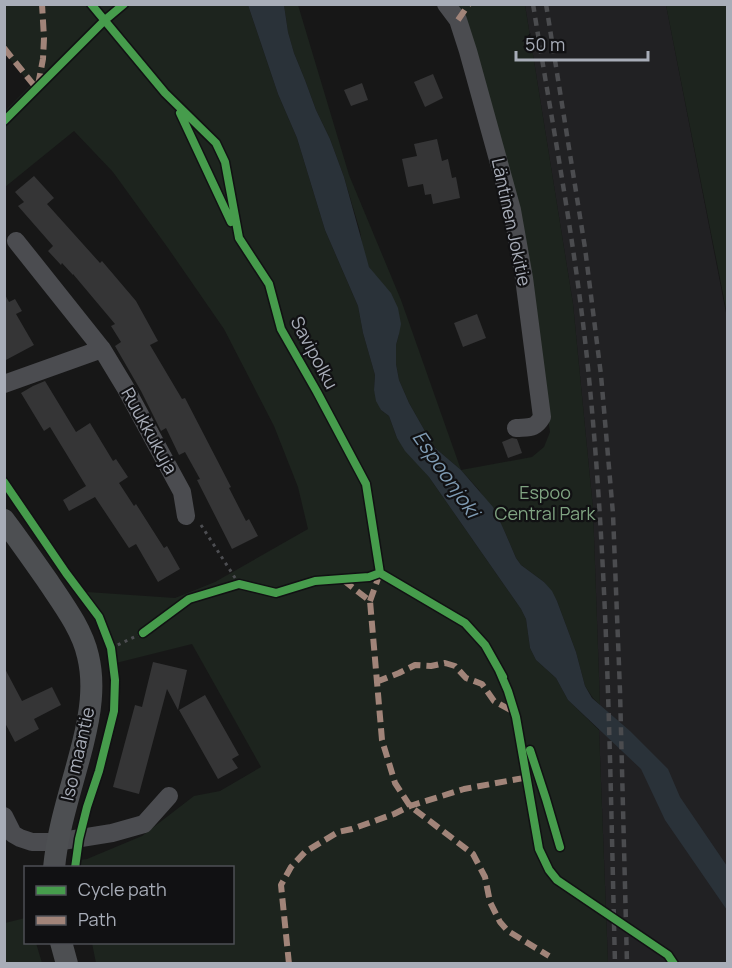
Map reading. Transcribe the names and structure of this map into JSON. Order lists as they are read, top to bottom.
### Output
{
  "streets": {
    "main road": ["Iso maantie"],
    "street": ["Läntinen Jokitie", "Ruukkukuja"],
    "cycle path": ["Savipolku"]
  },
  "water": ["Espoonjoki"],
  "parks": ["Espoo Central Park"],
  "legend": ["Cycle path", "Path"],
  "scale_bar": "50 m"
}
